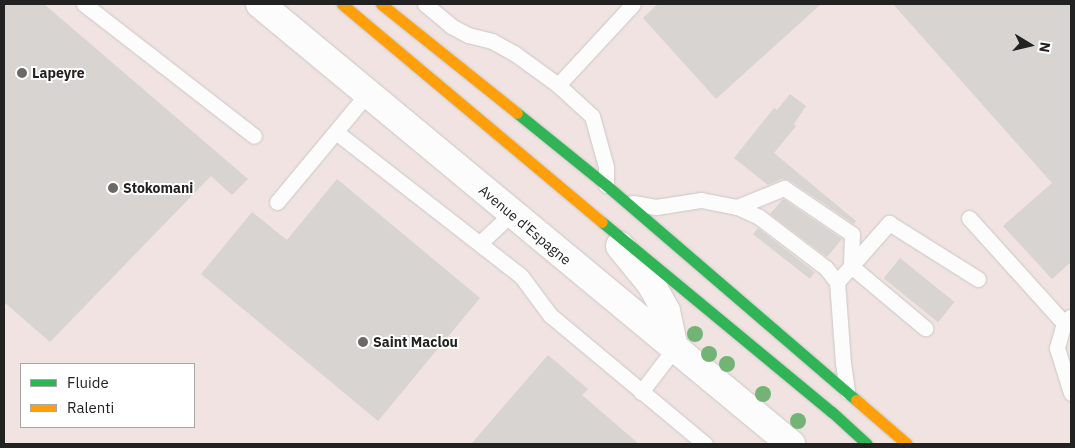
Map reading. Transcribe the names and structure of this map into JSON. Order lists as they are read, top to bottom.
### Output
{
  "streets": {
    "street": ["Avenue d'Espagne"]
  },
  "places": ["Lapeyre", "Stokomani", "Saint Maclou"],
  "legend": ["Fluide", "Ralenti"],
  "north": "right"
}
